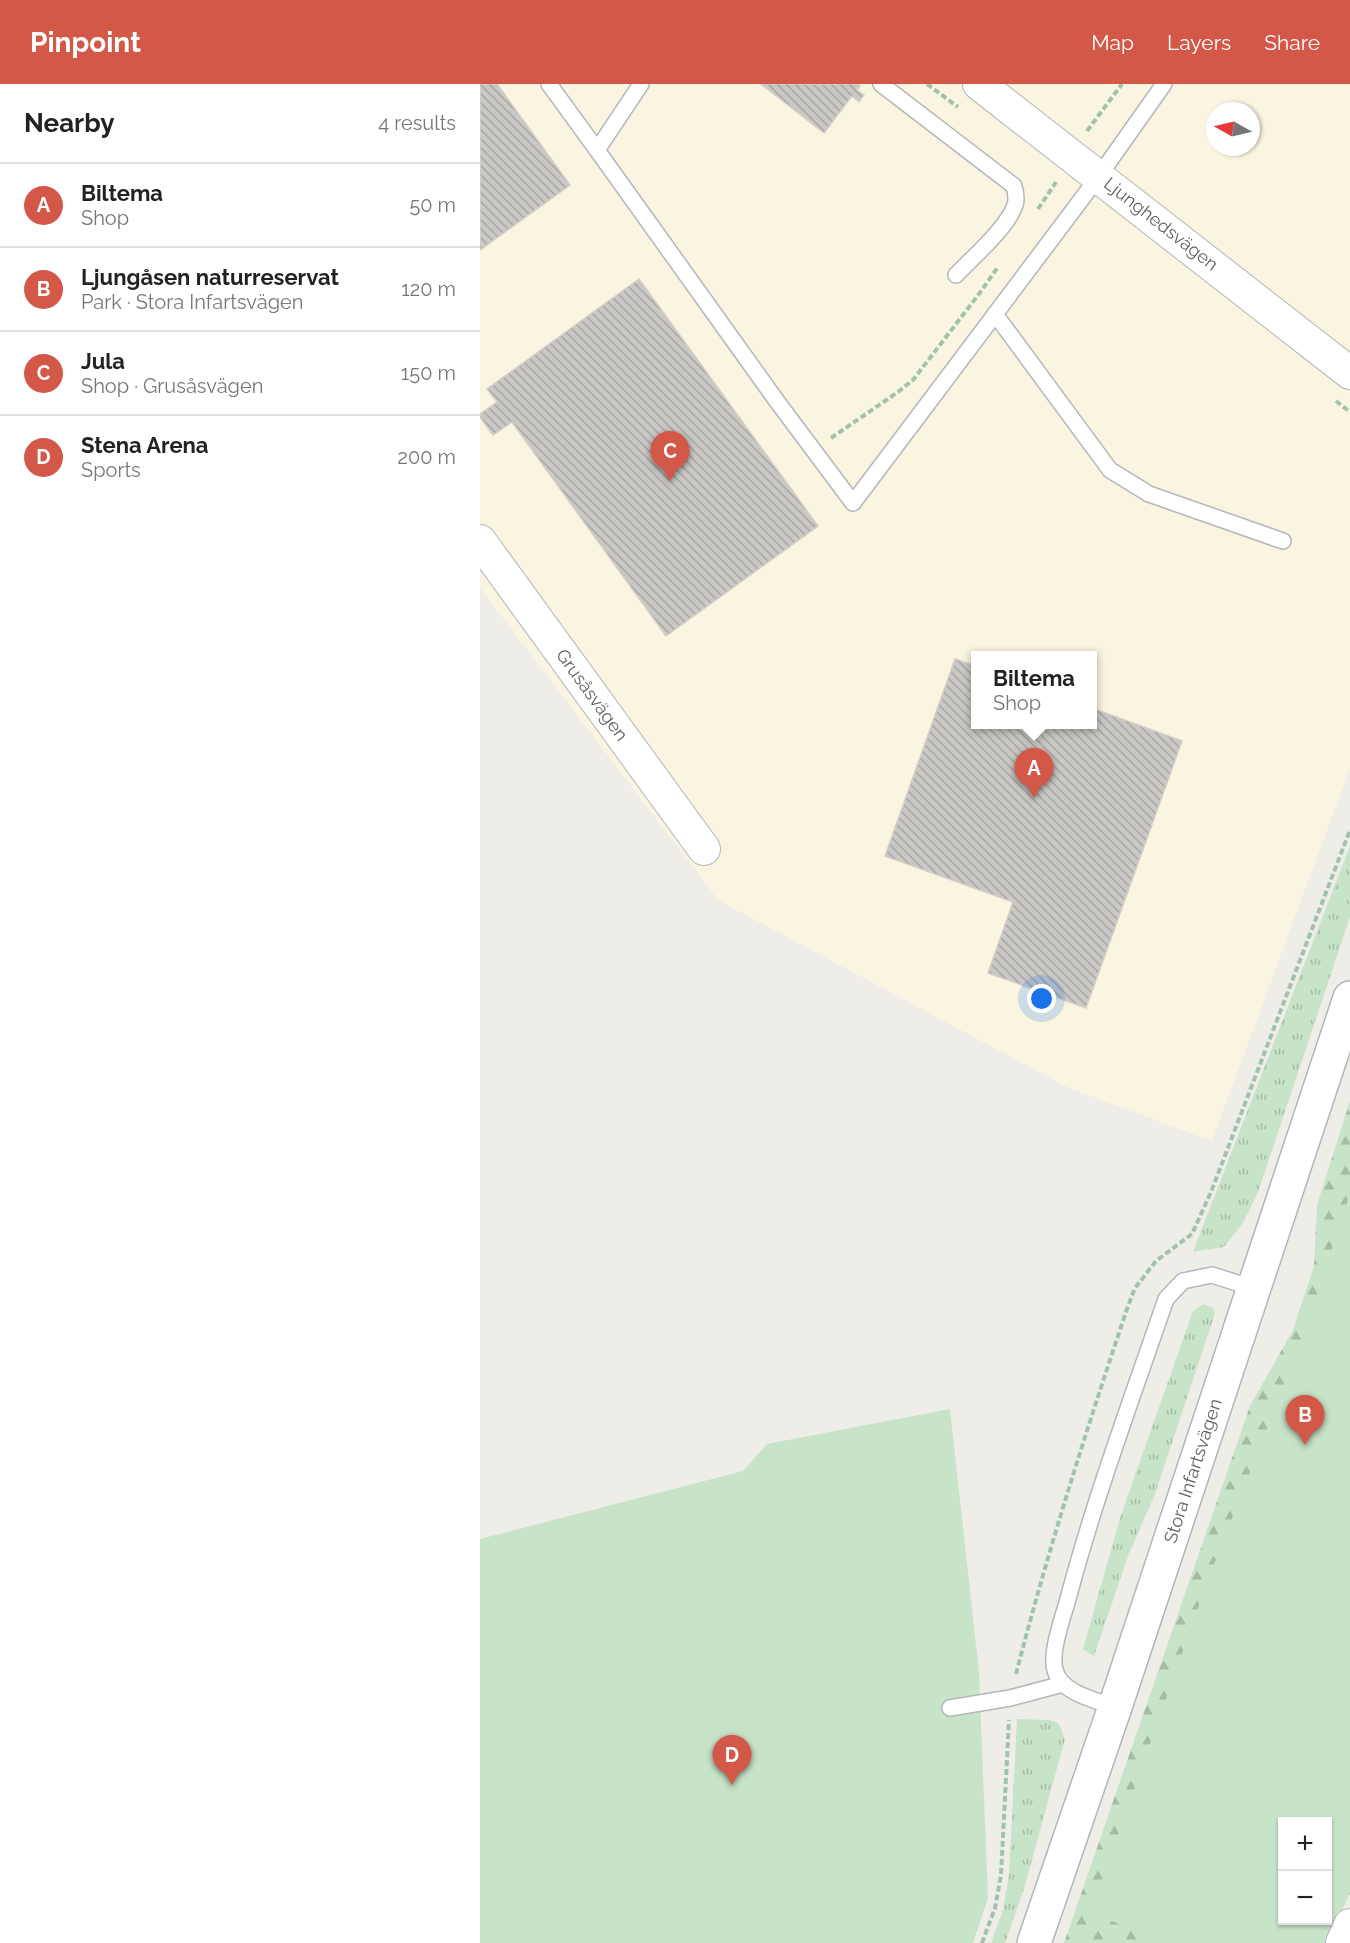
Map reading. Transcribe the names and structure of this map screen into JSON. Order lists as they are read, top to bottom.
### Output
{
  "streets": {
    "main road": ["Stora Infartsvägen"],
    "street": ["Ljunghedsvägen", "Grusåsvägen"]
  },
  "north": "left",
  "page": {
    "header": "Pinpoint",
    "nav": ["Map", "Layers", "Share"],
    "heading": ["Nearby", "4 results"],
    "list": [
      {
        "mark": "A",
        "name": "Biltema",
        "note": "Shop",
        "value": "50 m"
      },
      {
        "mark": "B",
        "name": "Ljungåsen naturreservat",
        "note": "Park · Stora Infartsvägen",
        "value": "120 m"
      },
      {
        "mark": "C",
        "name": "Jula",
        "note": "Shop · Grusåsvägen",
        "value": "150 m"
      },
      {
        "mark": "D",
        "name": "Stena Arena",
        "note": "Sports",
        "value": "200 m"
      }
    ],
    "pins": [
      "C",
      "A",
      "B",
      "D"
    ],
    "popup": ["Biltema", "Shop"],
    "map_buttons": ["+", "−"]
  }
}
